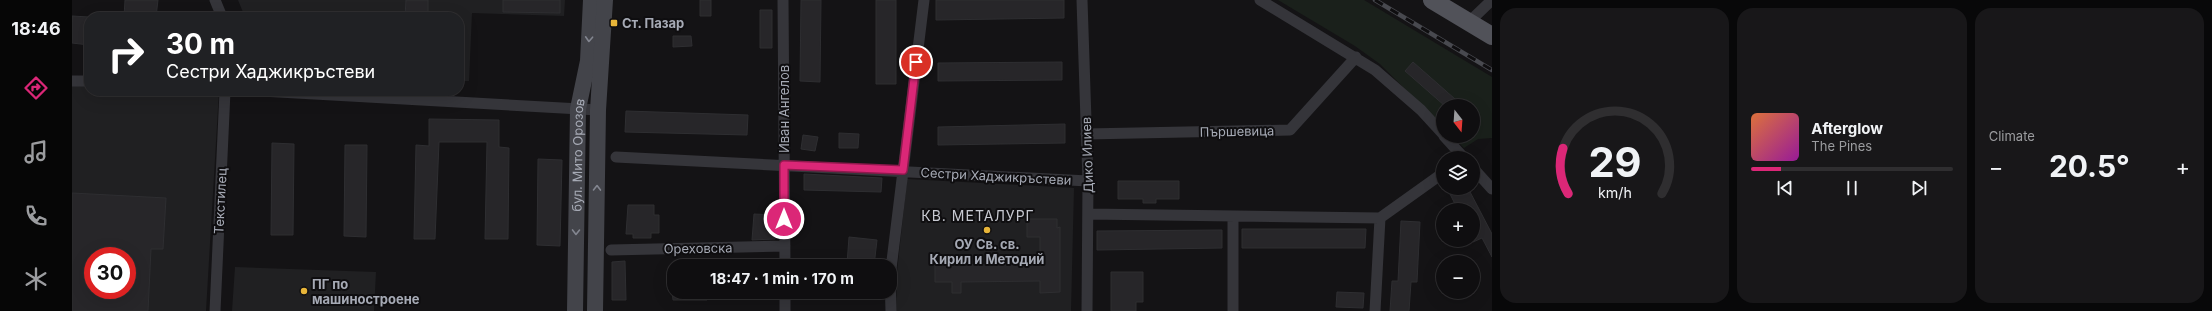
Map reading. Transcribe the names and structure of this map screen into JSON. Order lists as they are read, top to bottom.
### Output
{
  "streets": {
    "main road": ["бул. Мито Орозов"],
    "street": [
      "Иван Ангелов",
      "Пършевица",
      "Дико Илиев",
      "Сестри Хаджикръстеви",
      "Текстилец",
      "Ореховска"
    ]
  },
  "crossings": [
    ["Иван Ангелов", "Сестри Хаджикръстеви"],
    ["Иван Ангелов", "Ореховска"],
    ["Пършевица", "Дико Илиев"],
    ["Дико Илиев", "Сестри Хаджикръстеви"]
  ],
  "districts": ["КВ. МЕТАЛУРГ"],
  "places": {
    "transit": ["Ст. Пазар"],
    "other": ["ОУ Св. св. Кирил и Методий", "ПГ по машиностроене"]
  },
  "north": "bottom",
  "page": {
    "tabs": "18:46",
    "tile": "Climate",
    "turn": ["30 m", "Сестри Хаджикръстеви"],
    "map_buttons": ["+", "−"],
    "song": ["Afterglow", "The Pines"],
    "heat": ["−", "20.5°", "+"],
    "limit": "30",
    "trip": "18:47 · 1 min · 170 m",
    "gauge": ["29", "km/h"]
  }
}
